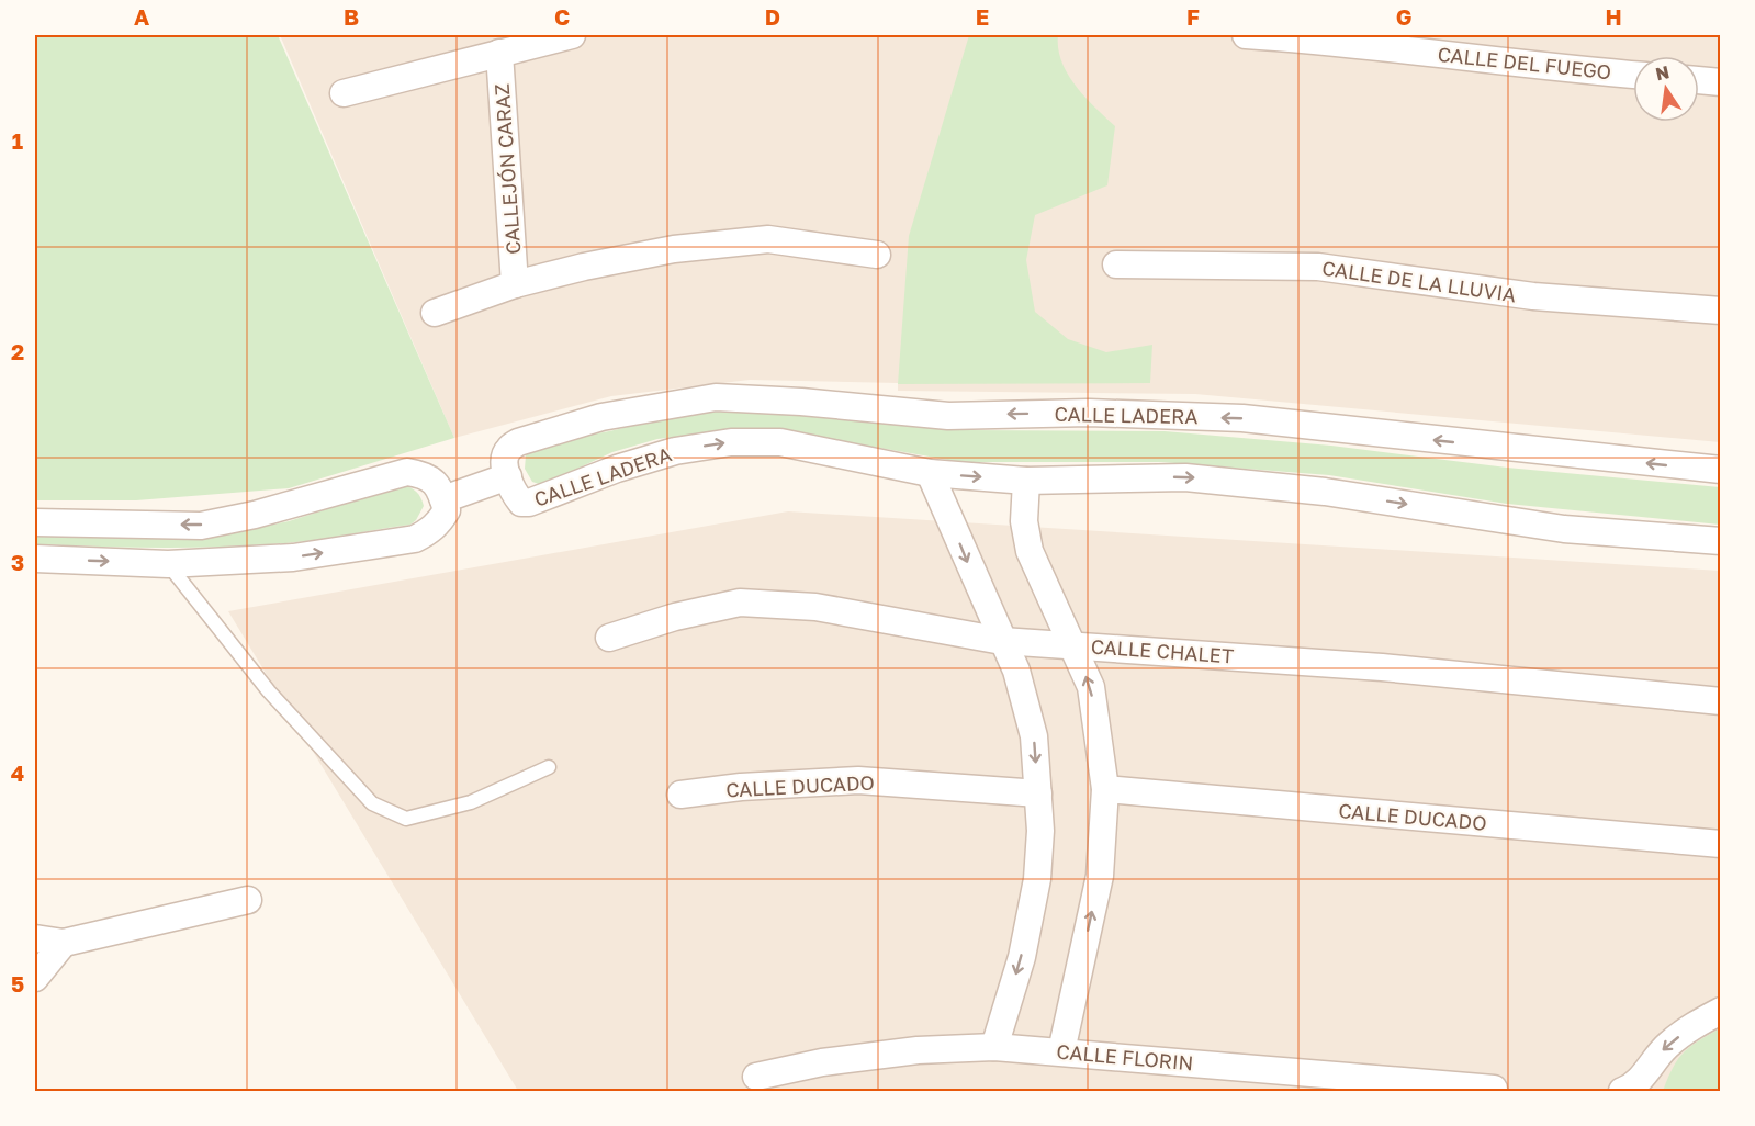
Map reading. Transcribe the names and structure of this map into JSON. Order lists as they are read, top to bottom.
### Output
{
  "streets": {
    "street": [
      "CALLE DEL FUEGO",
      "CALLEJÓN CARAZ",
      "CALLE DE LA LLUVIA",
      "CALLE LADERA",
      "CALLE CHALET",
      "CALLE DUCADO",
      "CALLE FLORIN"
    ]
  },
  "north": "top",
  "grid": {
    "columns": [
      "A",
      "B",
      "C",
      "D",
      "E",
      "F",
      "G",
      "H"
    ],
    "rows": [
      "1",
      "2",
      "3",
      "4",
      "5"
    ]
  }
}
